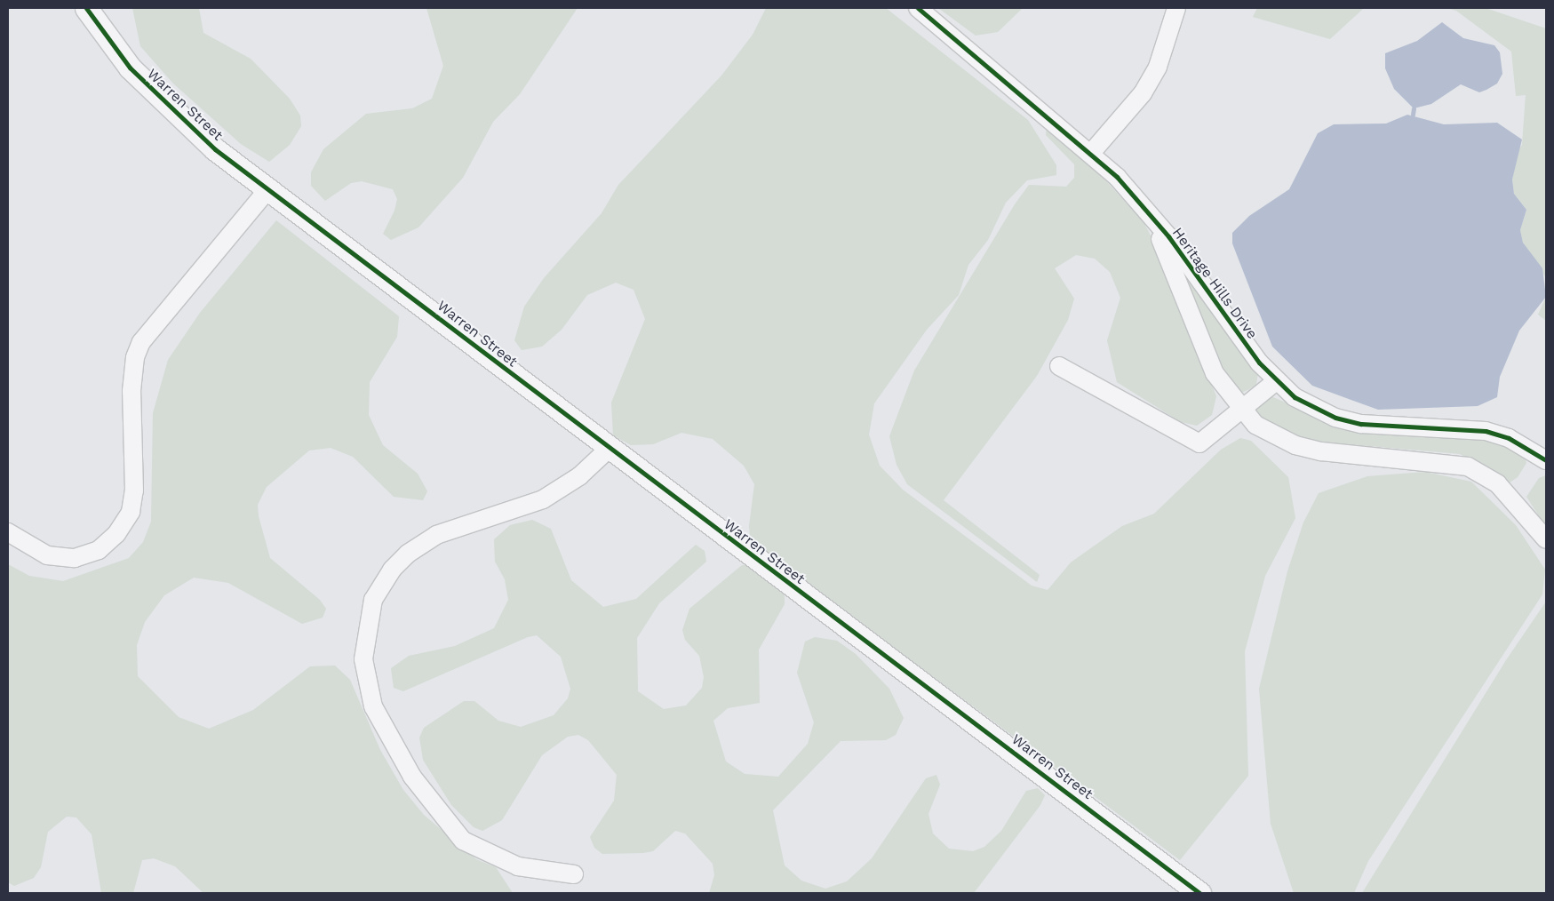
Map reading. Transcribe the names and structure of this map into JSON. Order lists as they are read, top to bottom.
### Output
{
  "streets": {
    "street": ["Warren Street", "Heritage Hills Drive"]
  }
}
